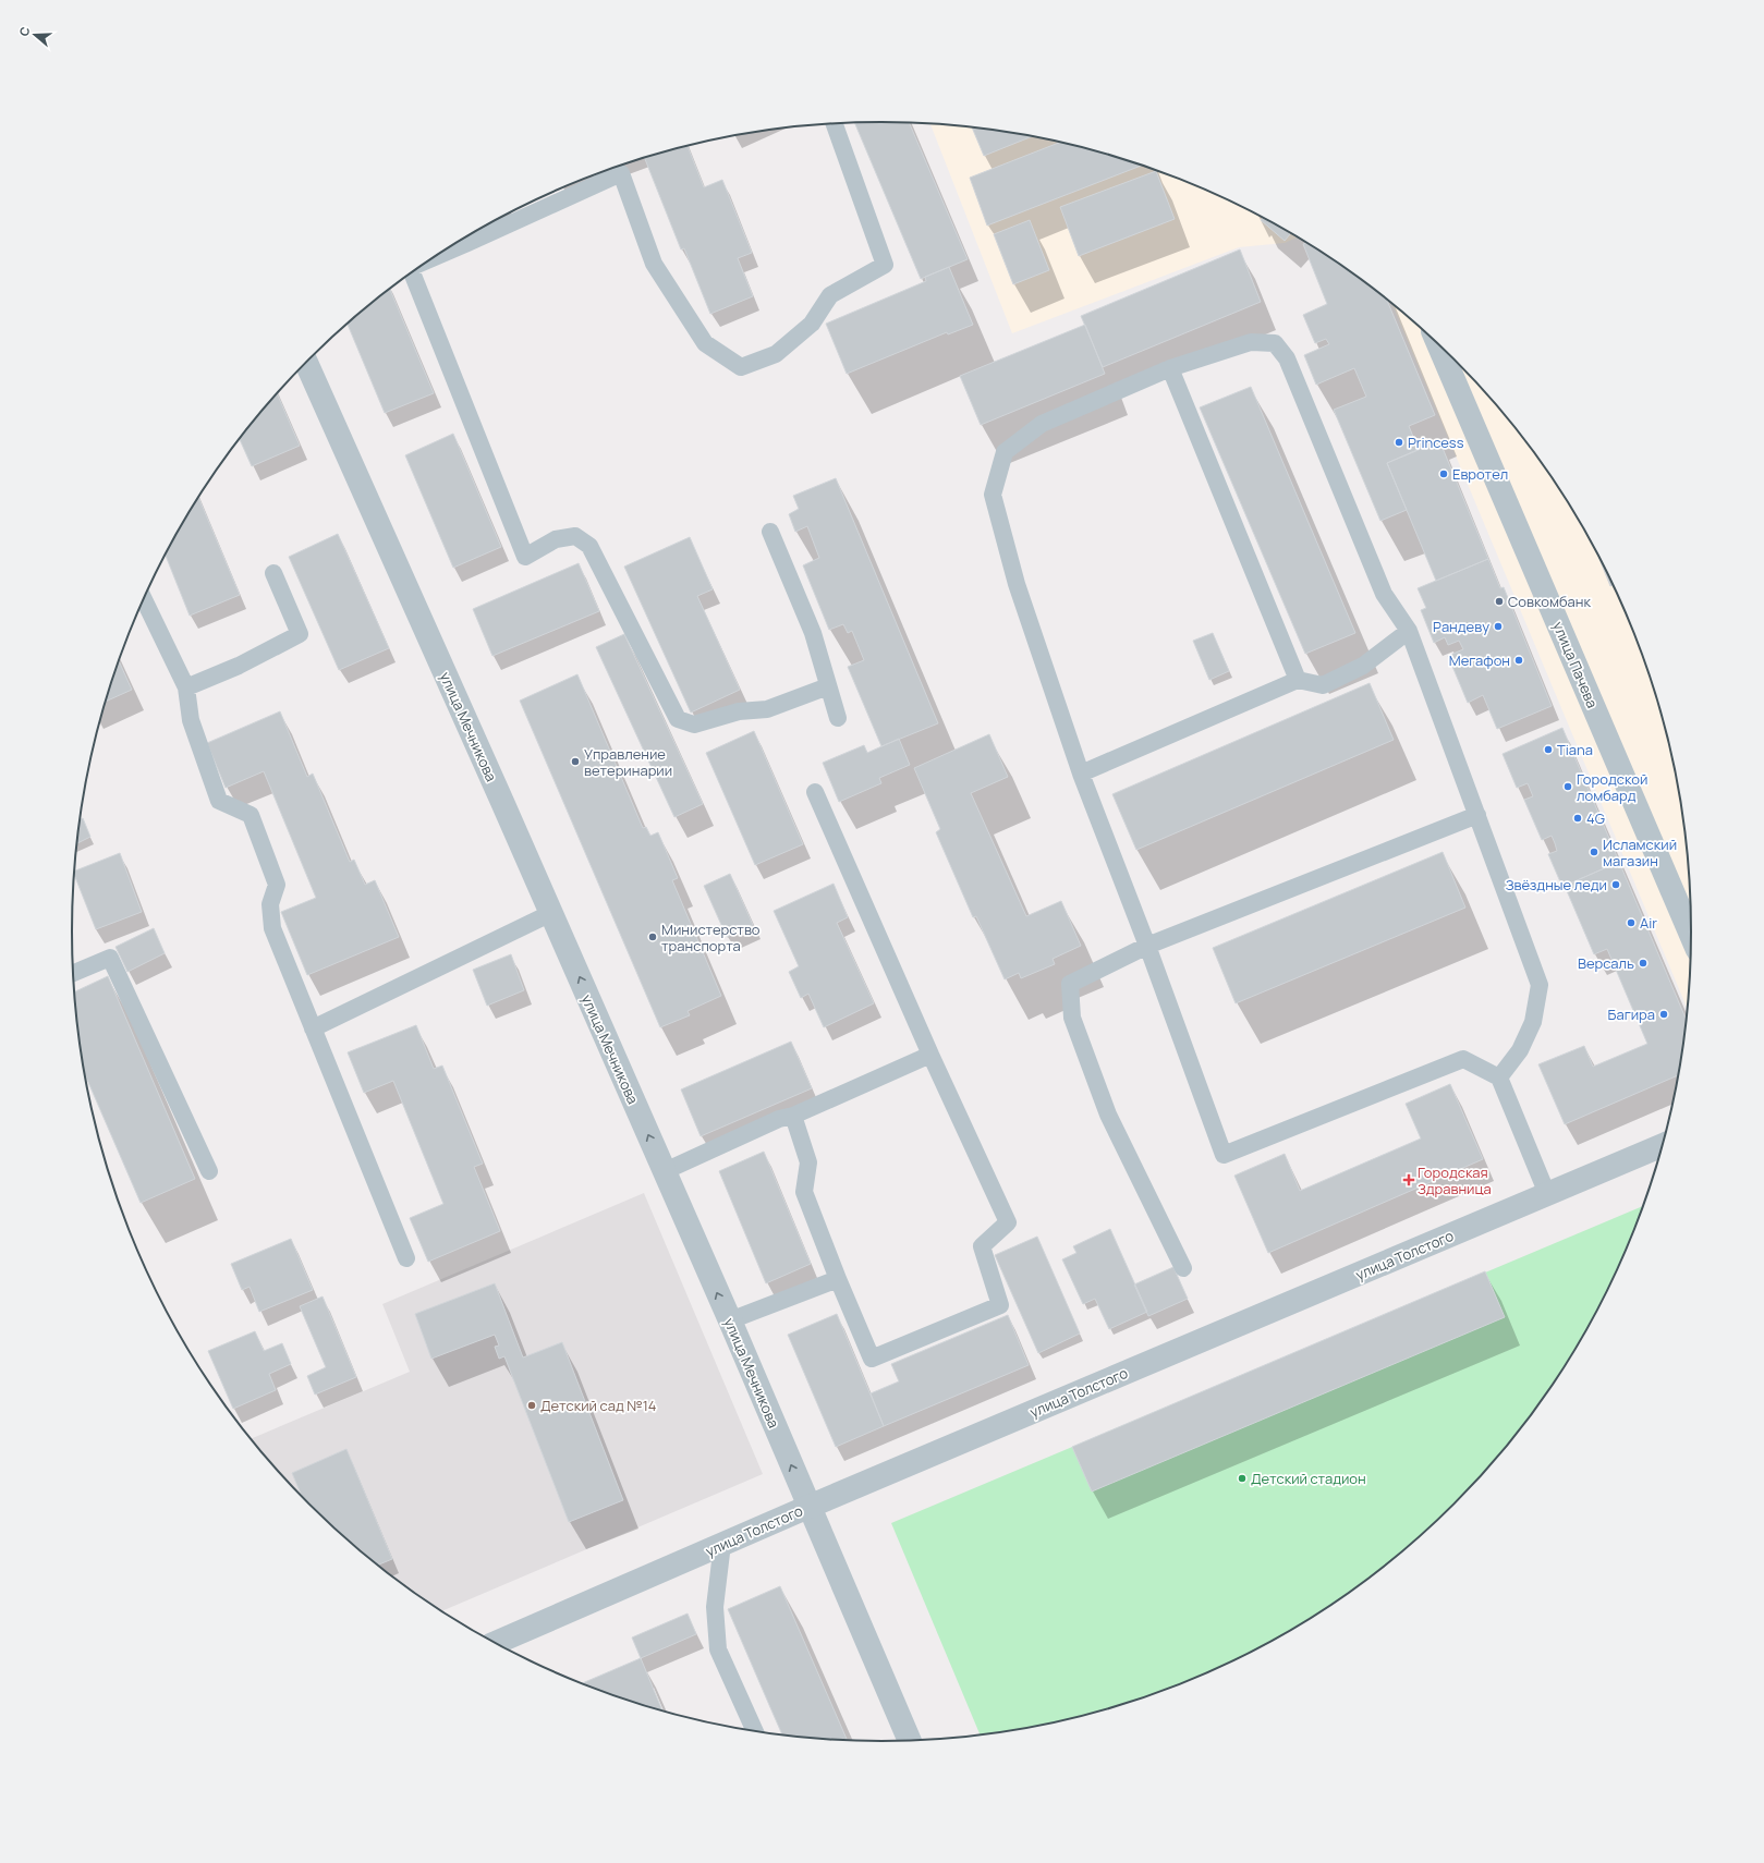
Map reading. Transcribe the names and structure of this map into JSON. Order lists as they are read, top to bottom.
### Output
{
  "streets": {
    "street": ["улица Пачева", "улица Мечникова", "улица Толстого"]
  },
  "crossings": [
    ["улица Мечникова", "улица Толстого"]
  ],
  "one_way": ["улица Мечникова"],
  "places": {
    "other": [
      "Princess",
      "Евротел",
      "Совкомбанк",
      "Рандеву",
      "Мегафон",
      "Tiana",
      "Управление ветеринарии",
      "Городской ломбард",
      "4G",
      "Исламский магазин",
      "Звёздные леди",
      "Air",
      "Министерство транспорта",
      "Версаль",
      "Багира",
      "Детский сад №14",
      "Детский стадион"
    ],
    "health": ["Городская Здравница"]
  },
  "north": "left"
}
